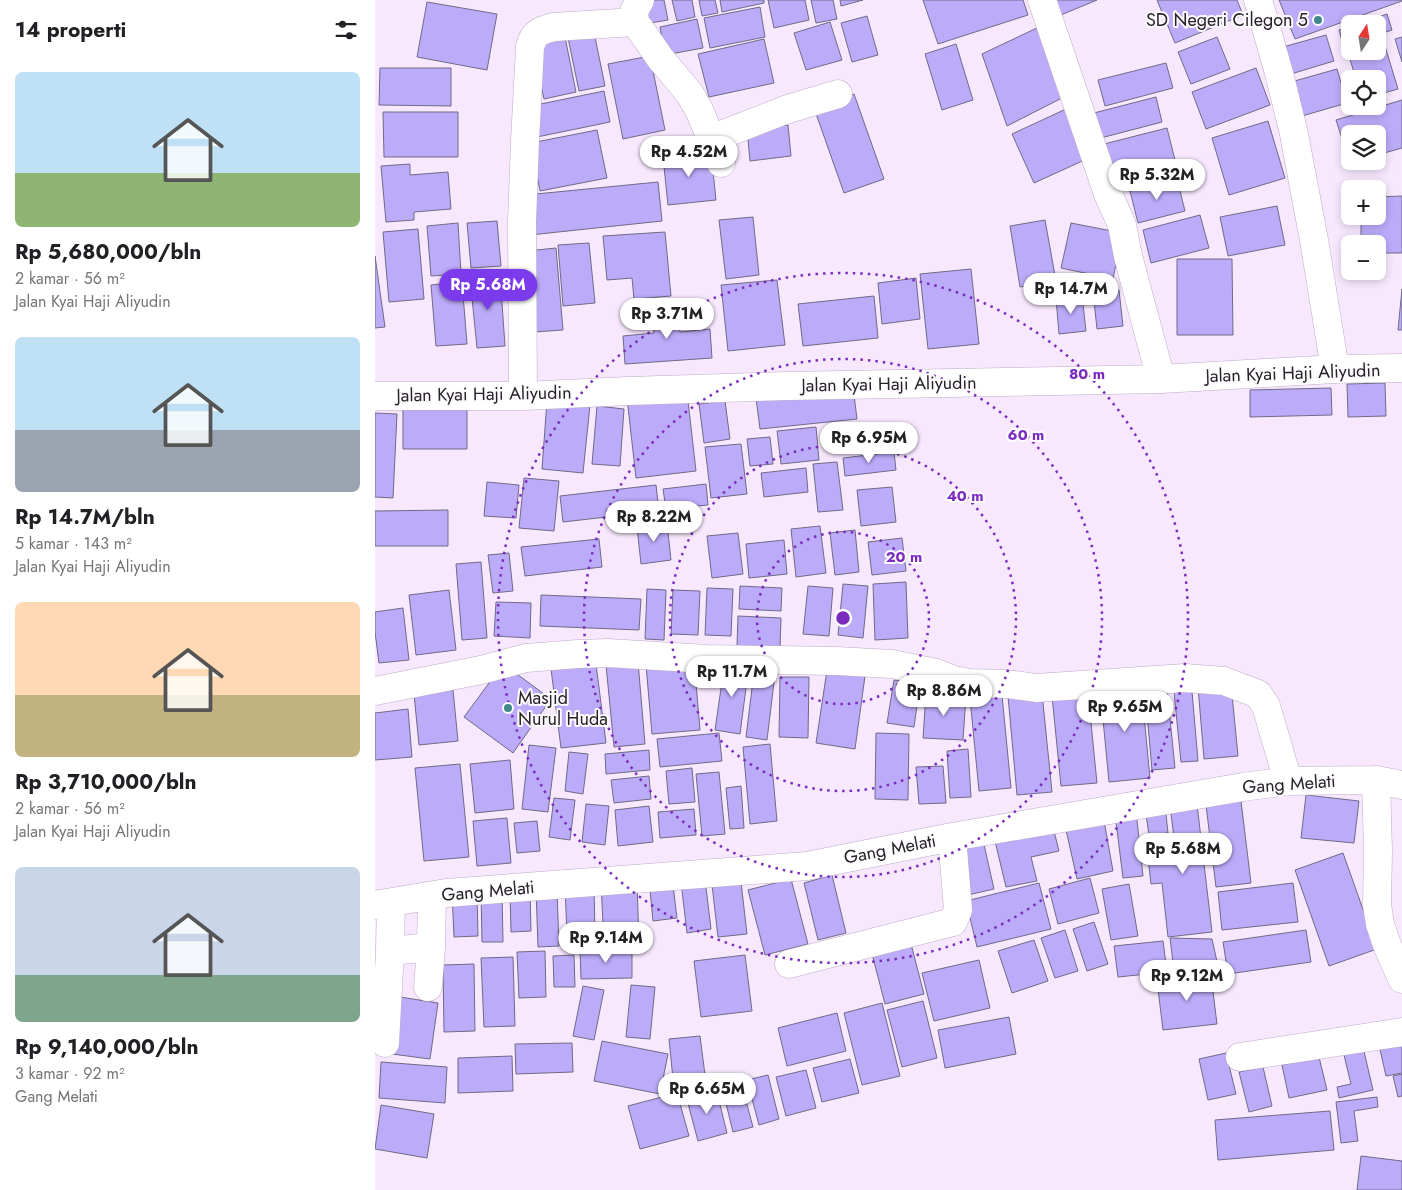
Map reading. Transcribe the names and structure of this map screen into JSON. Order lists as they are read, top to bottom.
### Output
{
  "streets": {
    "street": ["Jalan Kyai Haji Aliyudin", "Gang Melati"]
  },
  "places": ["SD Negeri Cilegon 5", "Masjid Nurul Huda"],
  "north": "top",
  "page": {
    "heading": "14 properti",
    "map_buttons": ["+", "−"],
    "list": [
      {
        "name": "Rp 5,680,000/bln",
        "note": "2 kamar · 56 m² · Jalan Kyai Haji Aliyudin"
      },
      {
        "name": "Rp 14.7M/bln",
        "note": "5 kamar · 143 m² · Jalan Kyai Haji Aliyudin"
      },
      {
        "name": "Rp 3,710,000/bln",
        "note": "2 kamar · 56 m² · Jalan Kyai Haji Aliyudin"
      },
      {
        "name": "Rp 9,140,000/bln",
        "note": "3 kamar · 92 m² · Gang Melati"
      }
    ],
    "price": [
      "Rp 4.52M",
      "Rp 5.32M",
      "Rp 5.68M",
      "Rp 14.7M",
      "Rp 3.71M",
      "Rp 6.95M",
      "Rp 8.22M",
      "Rp 11.7M",
      "Rp 8.86M",
      "Rp 9.65M",
      "Rp 5.68M",
      "Rp 9.14M",
      "Rp 9.12M",
      "Rp 6.65M"
    ]
  },
  "rings": [
    "80 m",
    "60 m",
    "40 m",
    "20 m"
  ]
}
